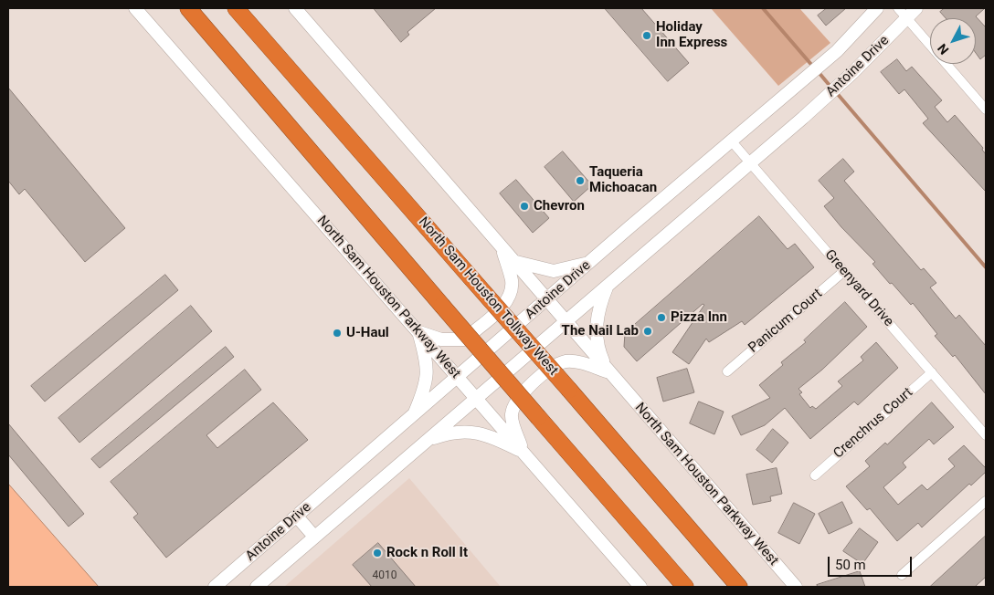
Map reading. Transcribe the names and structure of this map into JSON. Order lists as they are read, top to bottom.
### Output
{
  "streets": {
    "highway": ["North Sam Houston Tollway West"],
    "main road": ["Antoine Drive", "North Sam Houston Parkway West"],
    "street": ["Greenyard Drive", "Panicum Court", "Crenchrus Court"]
  },
  "crossings": [
    ["Antoine Drive", "Greenyard Drive"],
    ["Antoine Drive", "North Sam Houston Parkway West"],
    ["Greenyard Drive", "Panicum Court"],
    ["Greenyard Drive", "Crenchrus Court"]
  ],
  "places": [
    "Holiday Inn Express",
    "Taqueria Michoacan",
    "Chevron",
    "Pizza Inn",
    "The Nail Lab",
    "U-Haul",
    "Rock n Roll It"
  ],
  "house_numbers": ["4010"],
  "scale_bar": "50 m",
  "north": "bottom left"
}
